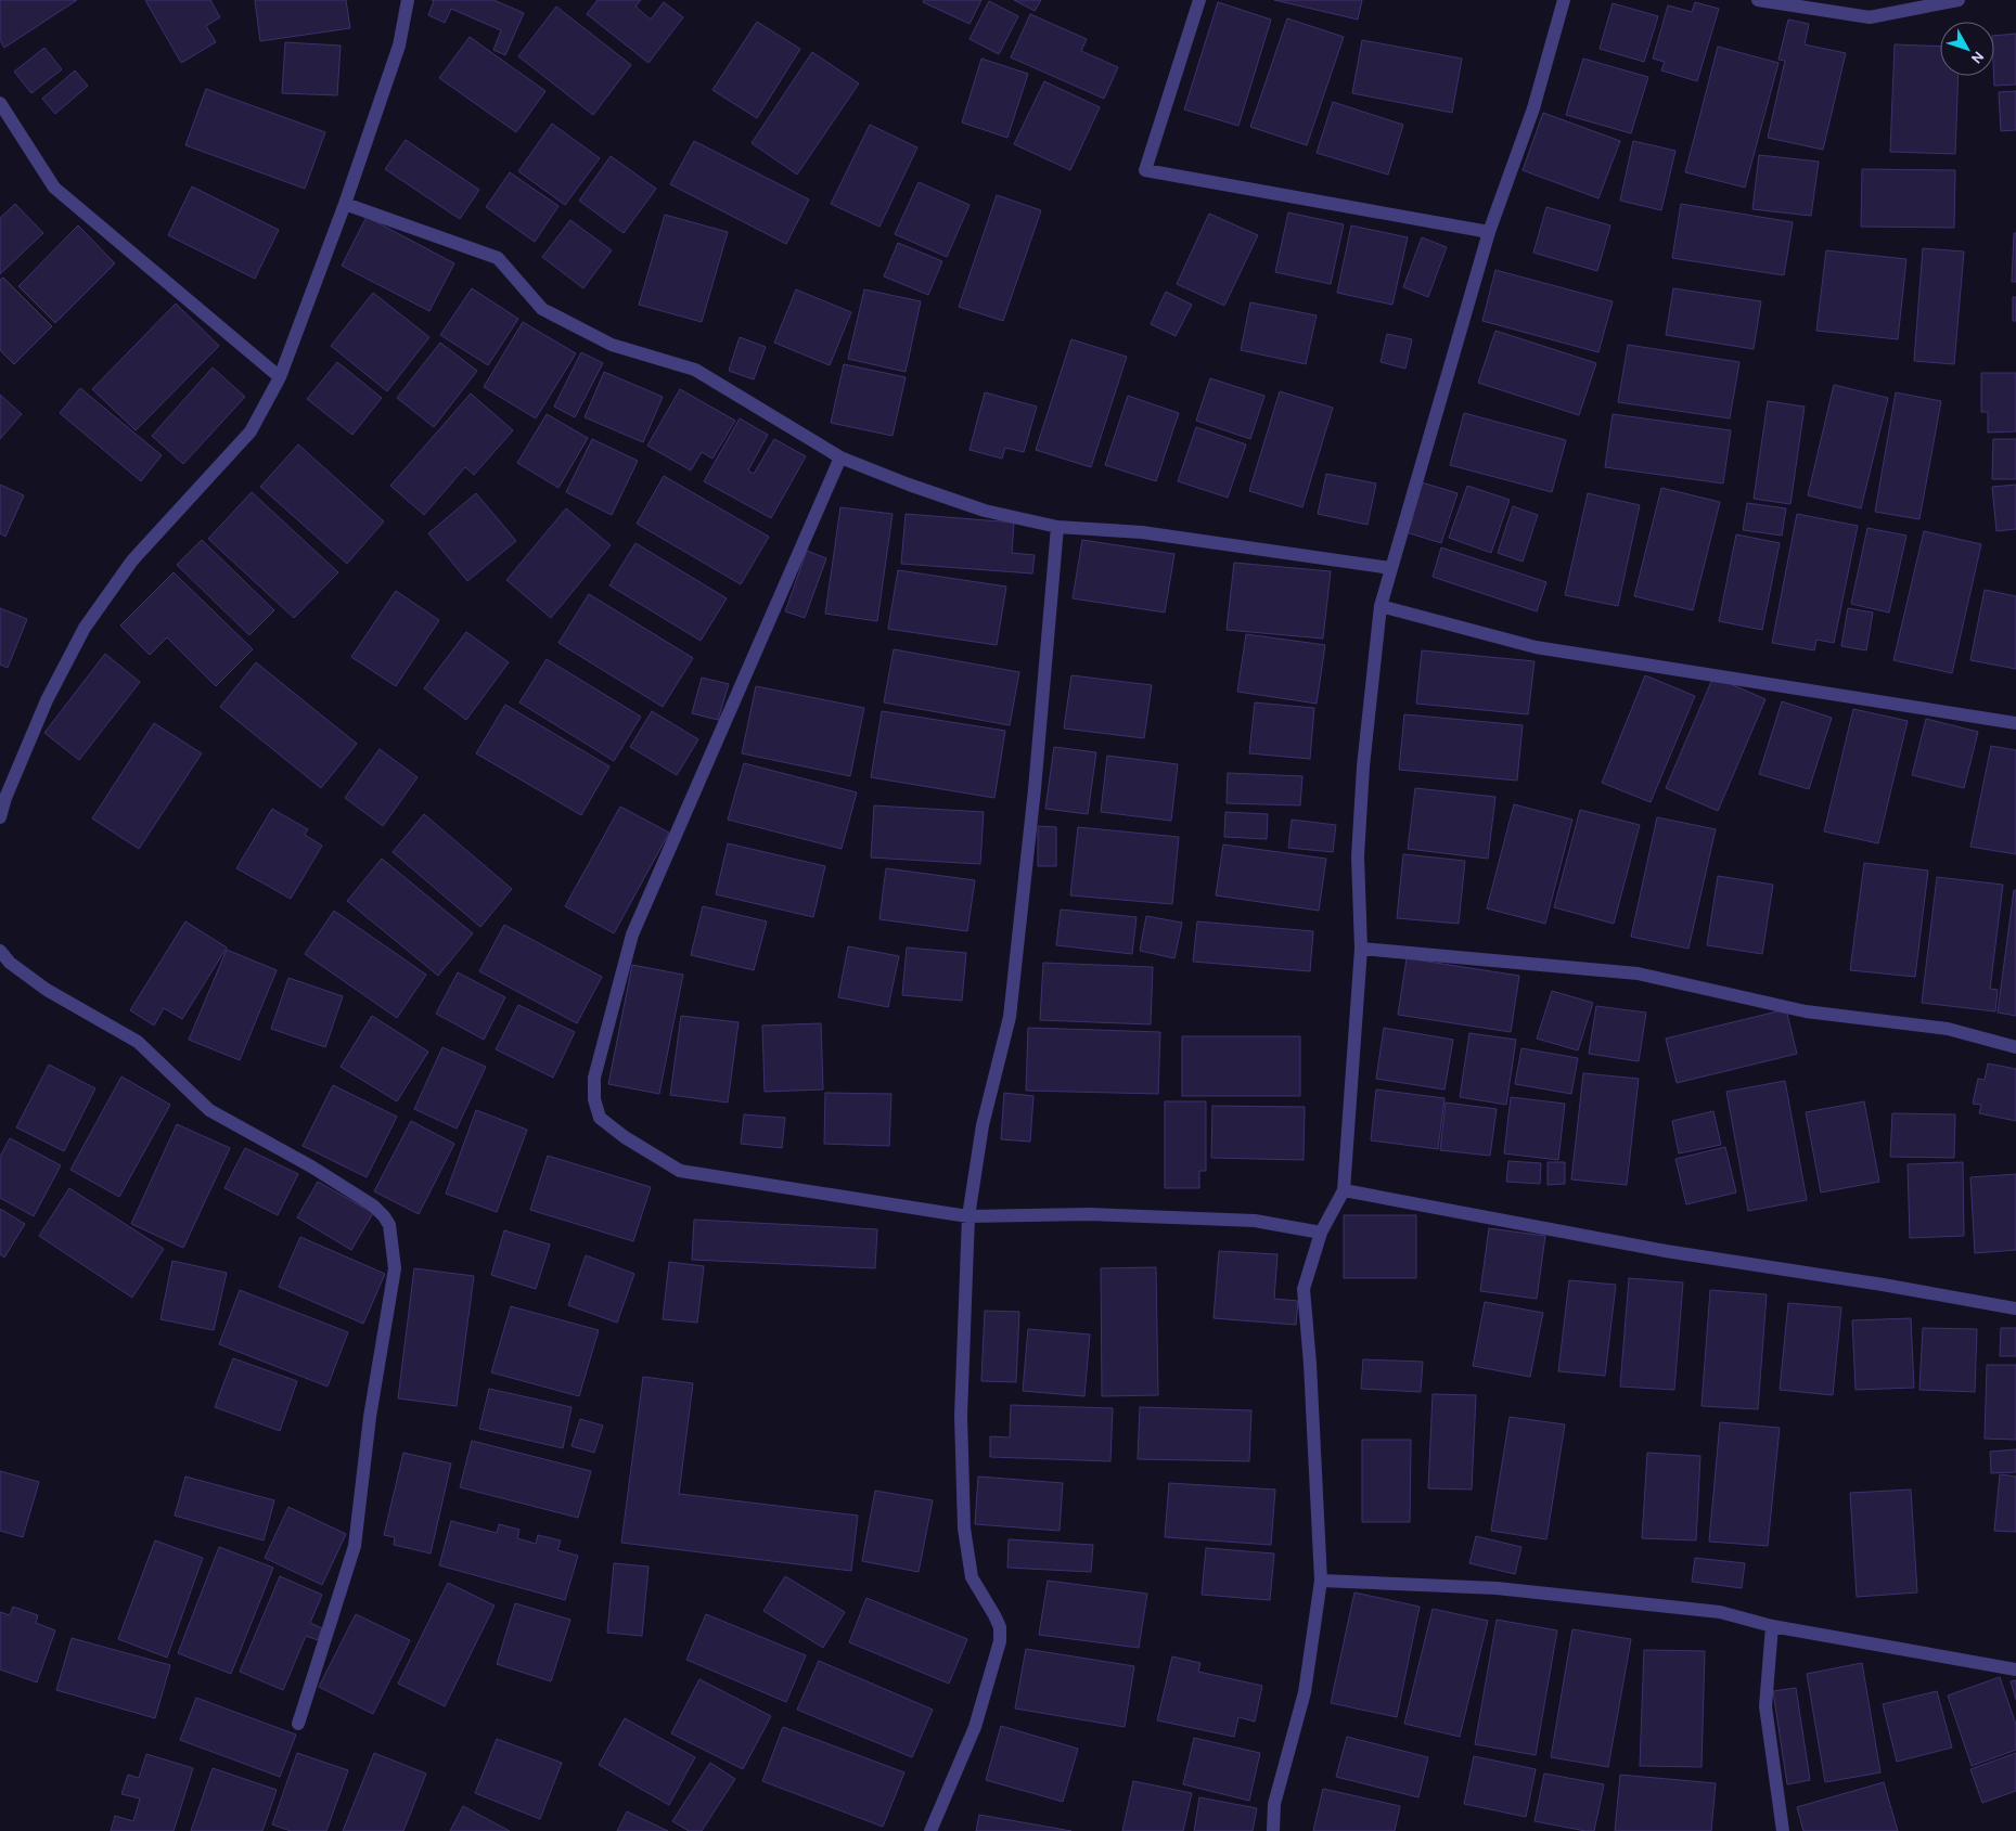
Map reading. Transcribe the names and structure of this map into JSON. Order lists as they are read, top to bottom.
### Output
{
  "north": "bottom right"
}
